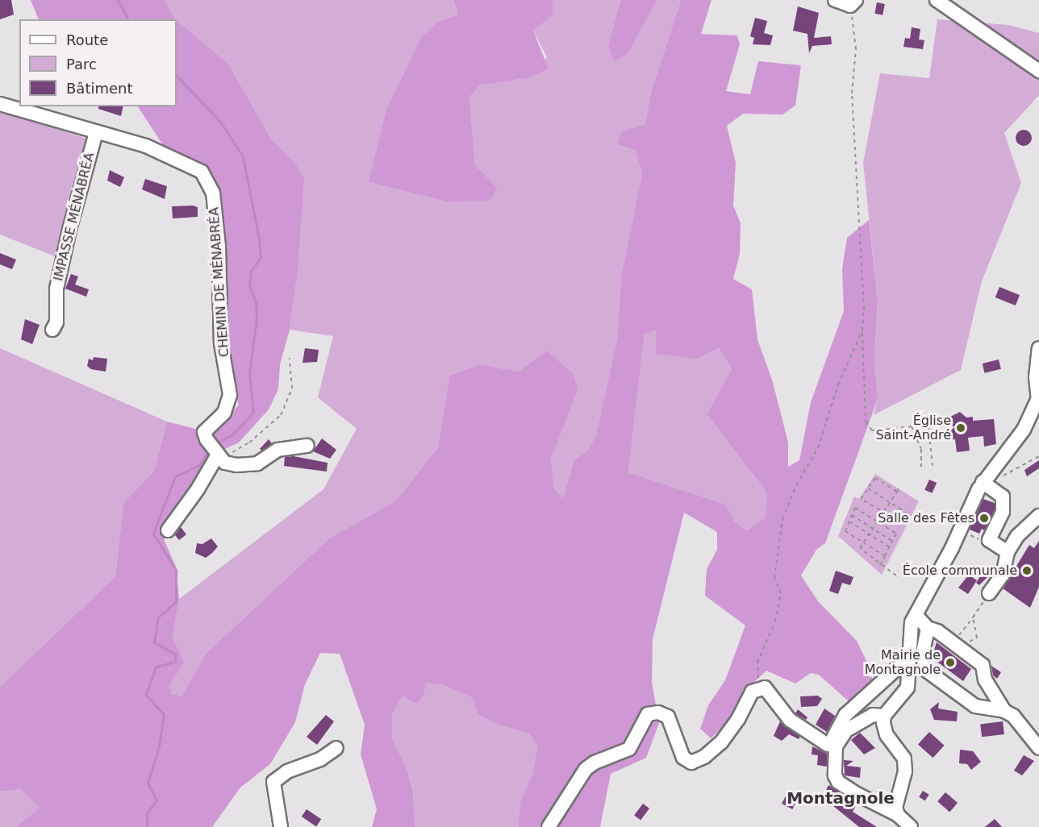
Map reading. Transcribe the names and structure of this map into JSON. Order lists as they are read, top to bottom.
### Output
{
  "streets": {
    "street": ["IMPASSE MÉNABRÉA", "CHEMIN DE MÉNABRÉA"]
  },
  "crossings": [
    ["IMPASSE MÉNABRÉA", "CHEMIN DE MÉNABRÉA"]
  ],
  "districts": ["Montagnole"],
  "places": [
    "Église Saint-André",
    "Salle des Fêtes",
    "École communale",
    "Mairie de Montagnole"
  ],
  "legend": ["Route", "Parc", "Bâtiment"]
}
